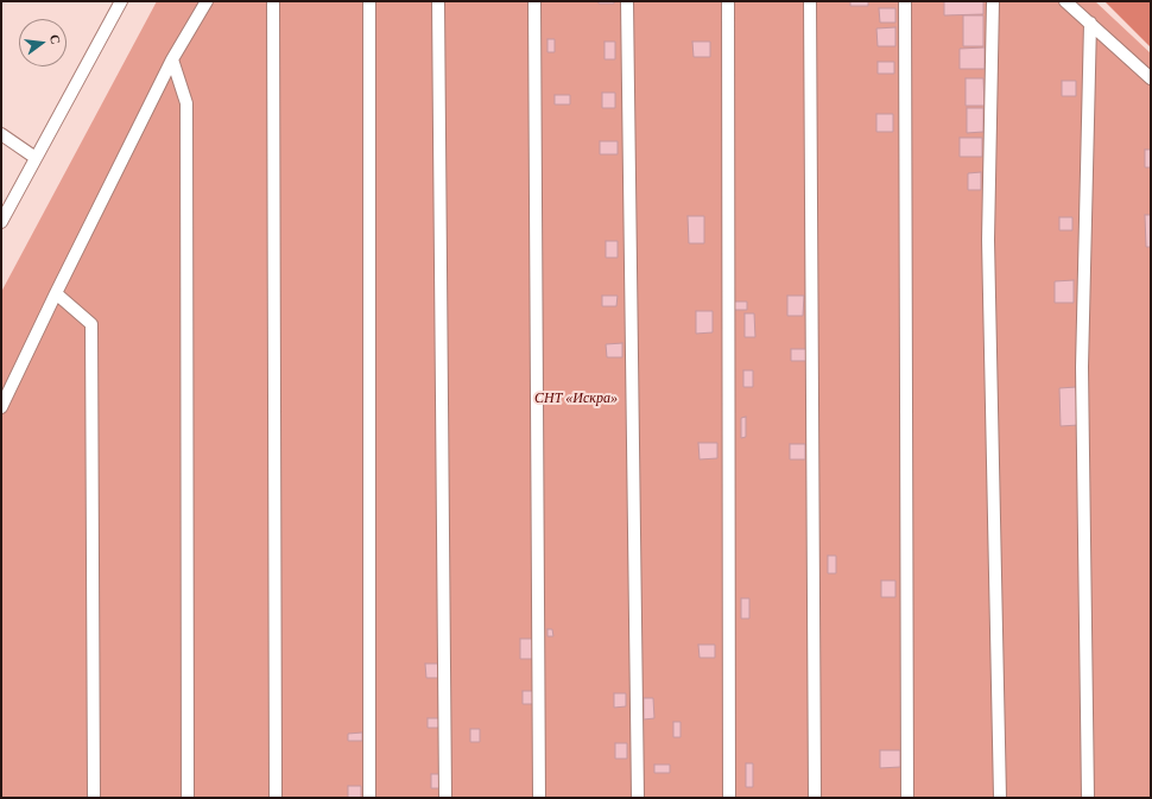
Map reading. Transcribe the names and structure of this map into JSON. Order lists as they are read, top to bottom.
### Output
{
  "parks": ["СНТ «Искра»"],
  "north": "right"
}
